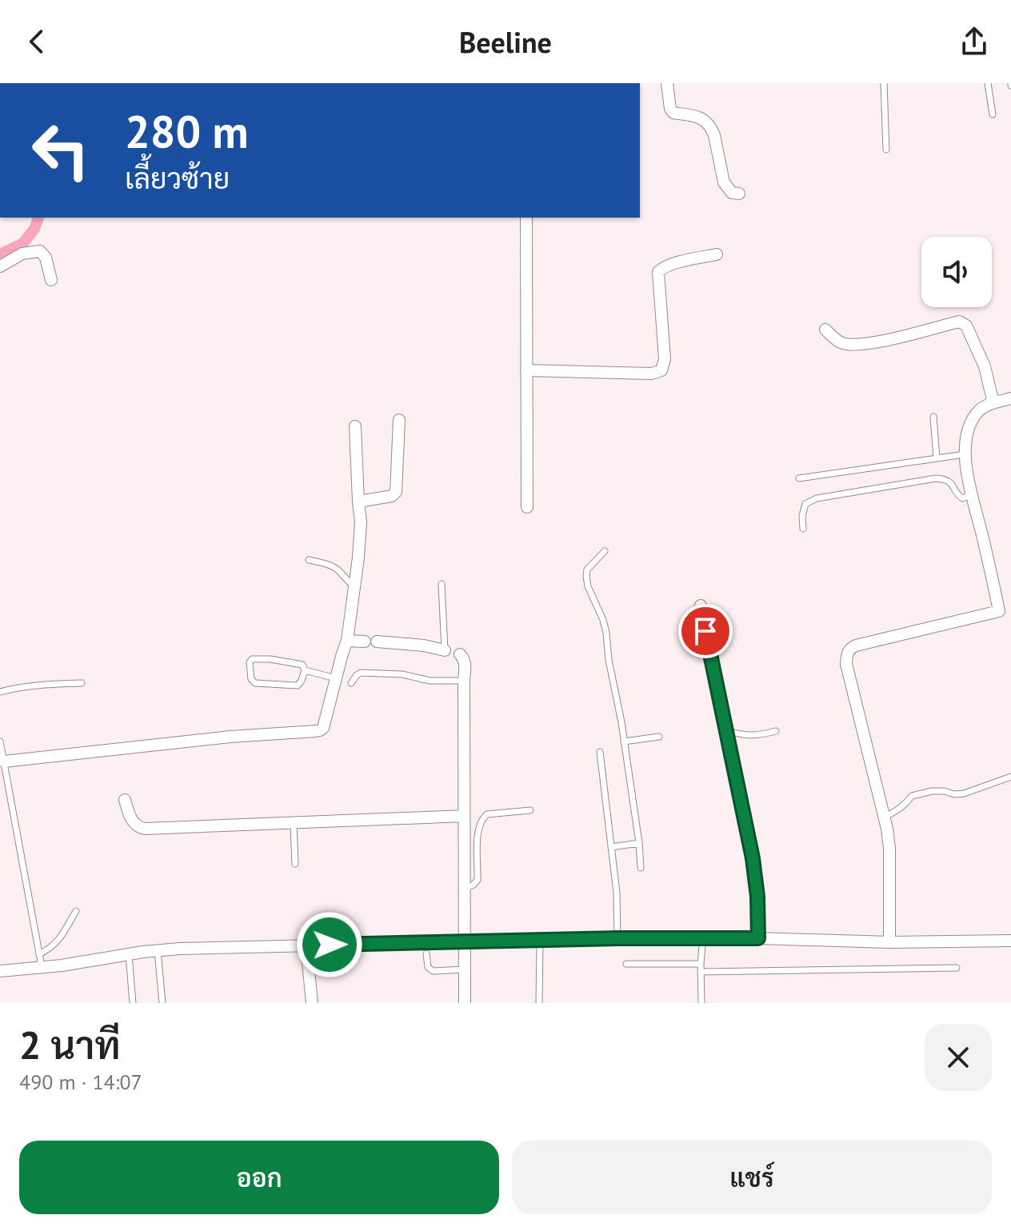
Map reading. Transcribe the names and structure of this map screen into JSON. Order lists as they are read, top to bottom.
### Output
{
  "page": {
    "header": "Beeline",
    "turn": ["280 m", "เลี้ยวซ้าย"],
    "heading": ["2 นาที", "490 m · 14:07"],
    "buttons": ["ออก", "แชร์"]
  }
}
